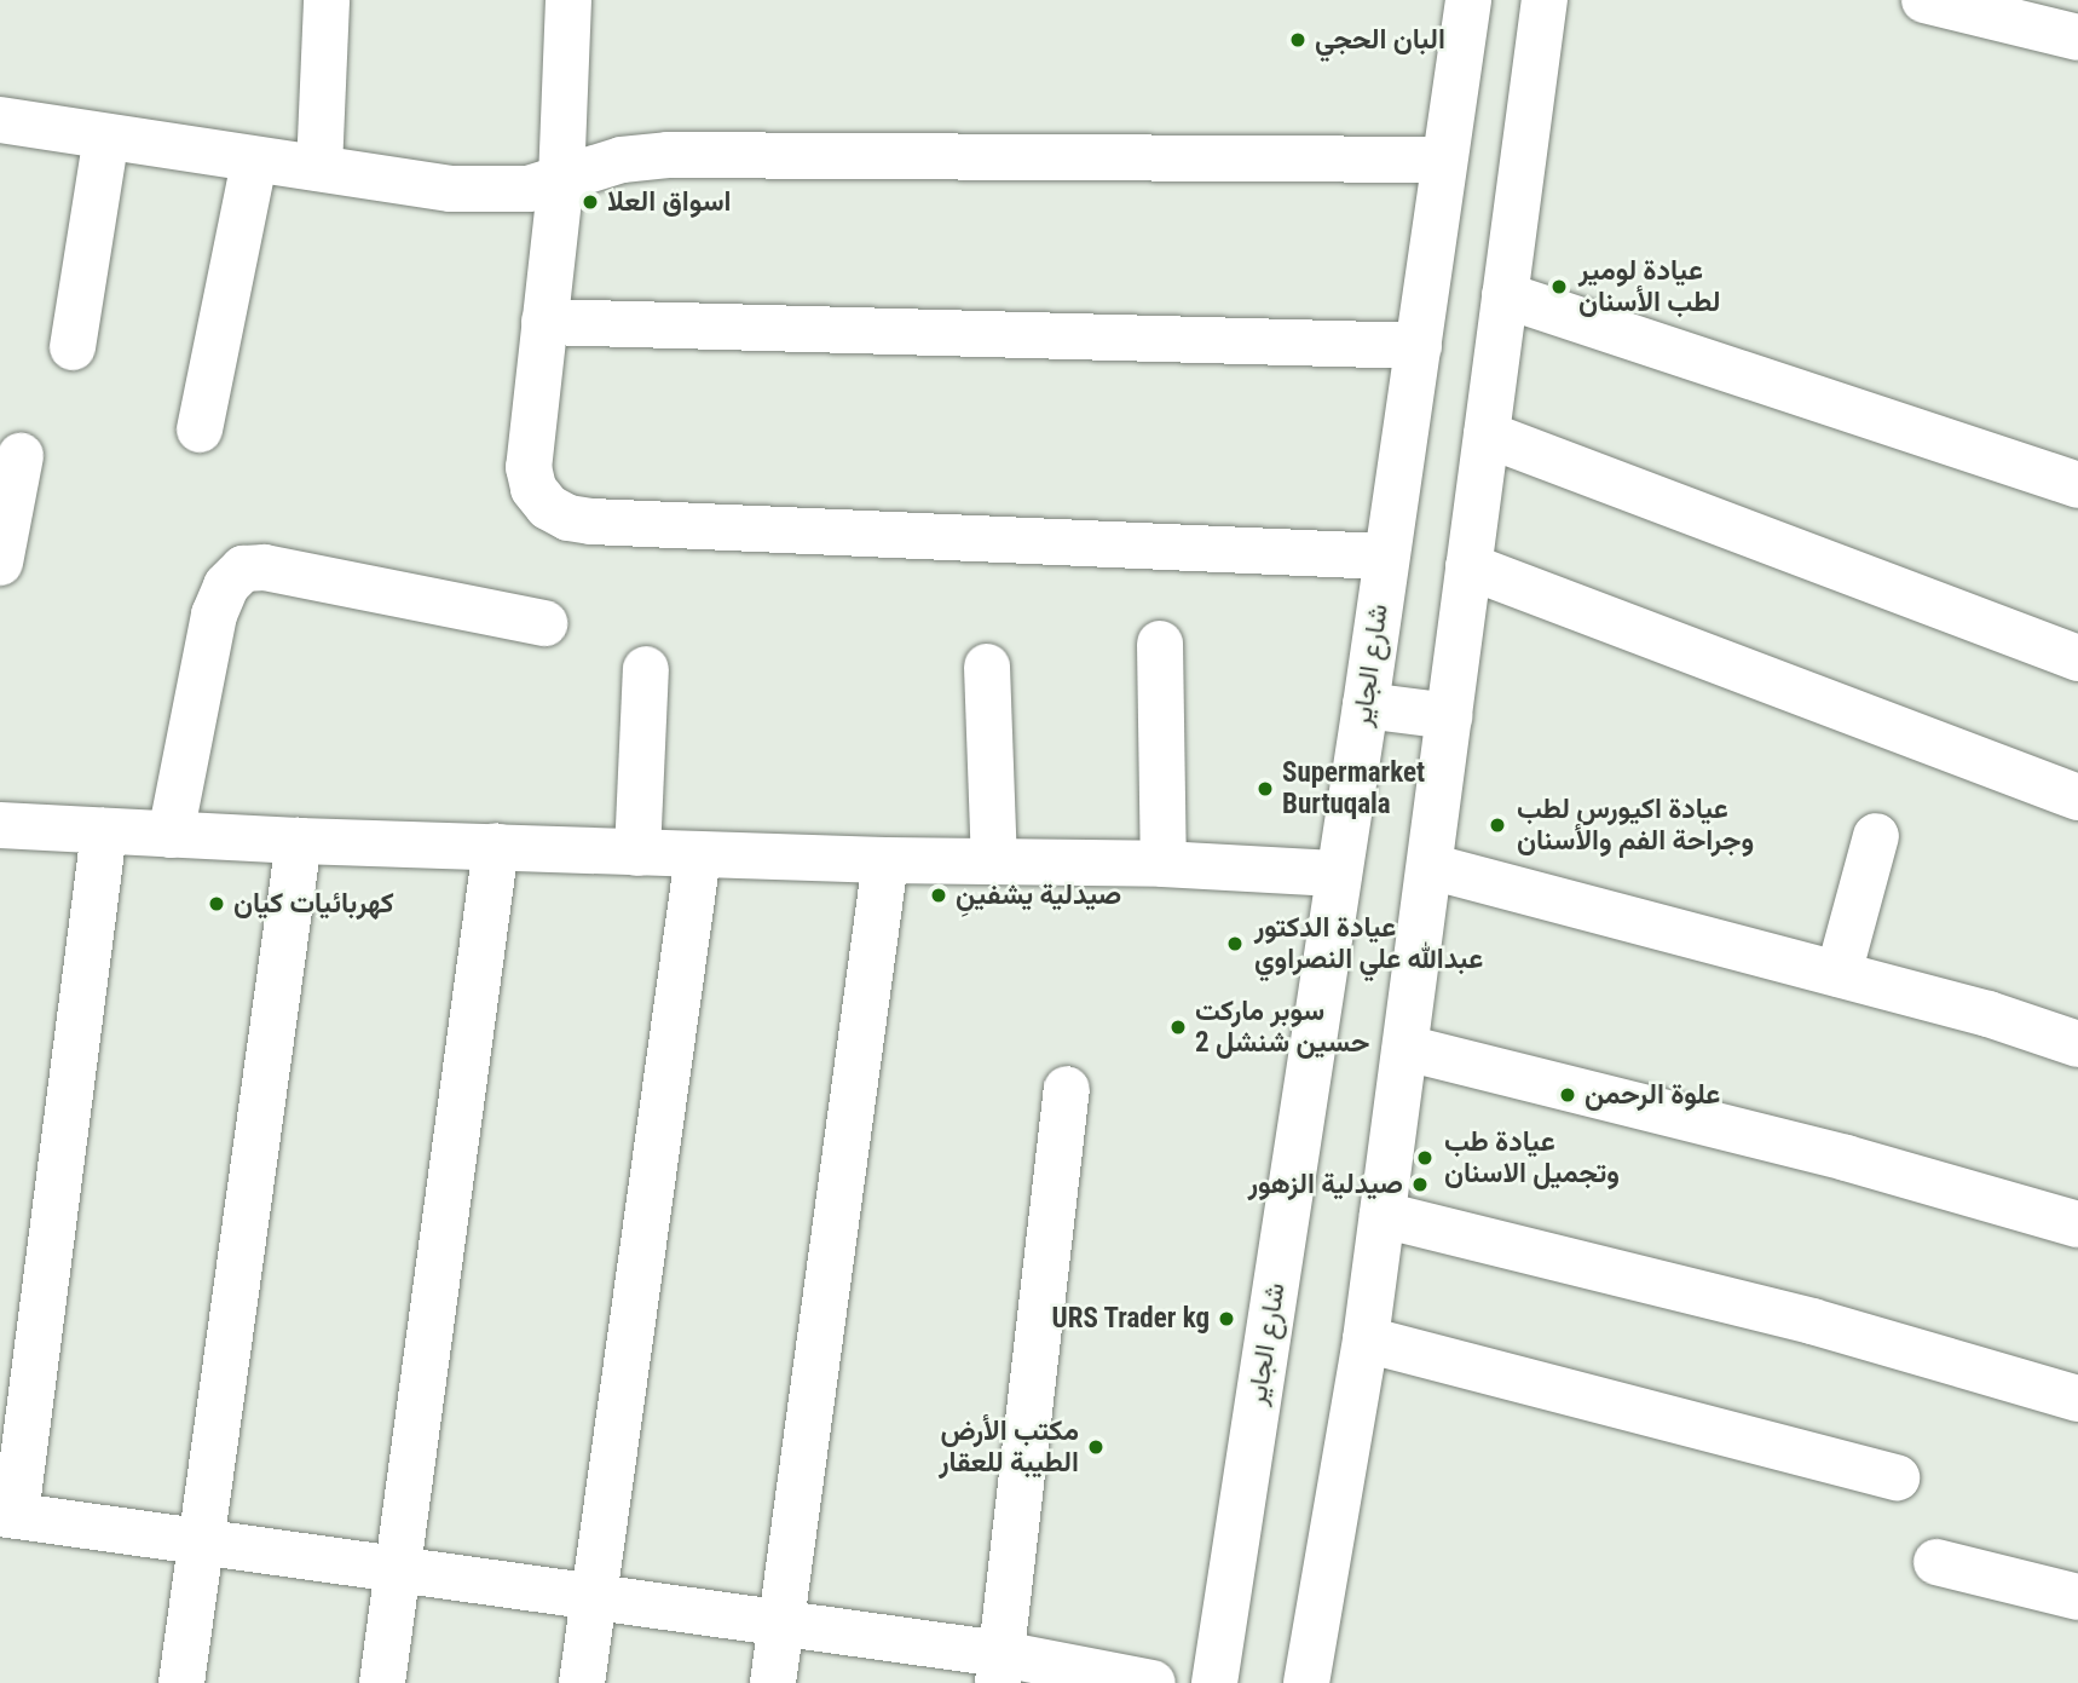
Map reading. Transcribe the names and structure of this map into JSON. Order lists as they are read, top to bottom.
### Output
{
  "streets": {
    "street": ["شارع الجاير"]
  },
  "places": [
    "البان الحجي",
    "اسواق العلا",
    "عيادة لومير لطب الأسنان",
    "Supermarket Burtuqala",
    "عيادة اكيورس لطب وجراحة الفم والأسنان",
    "صيدلية يشفينِ",
    "كهربائيات كيان",
    "عيادة الدكتور عبدالله علي النصراوي",
    "سوبر ماركت حسين شنشل 2",
    "علوة الرحمن",
    "عيادة طب وتجميل الاسنان",
    "صيدلية الزهور",
    "URS Trader kg",
    "مكتب الأرض الطيبة للعقار"
  ]
}
